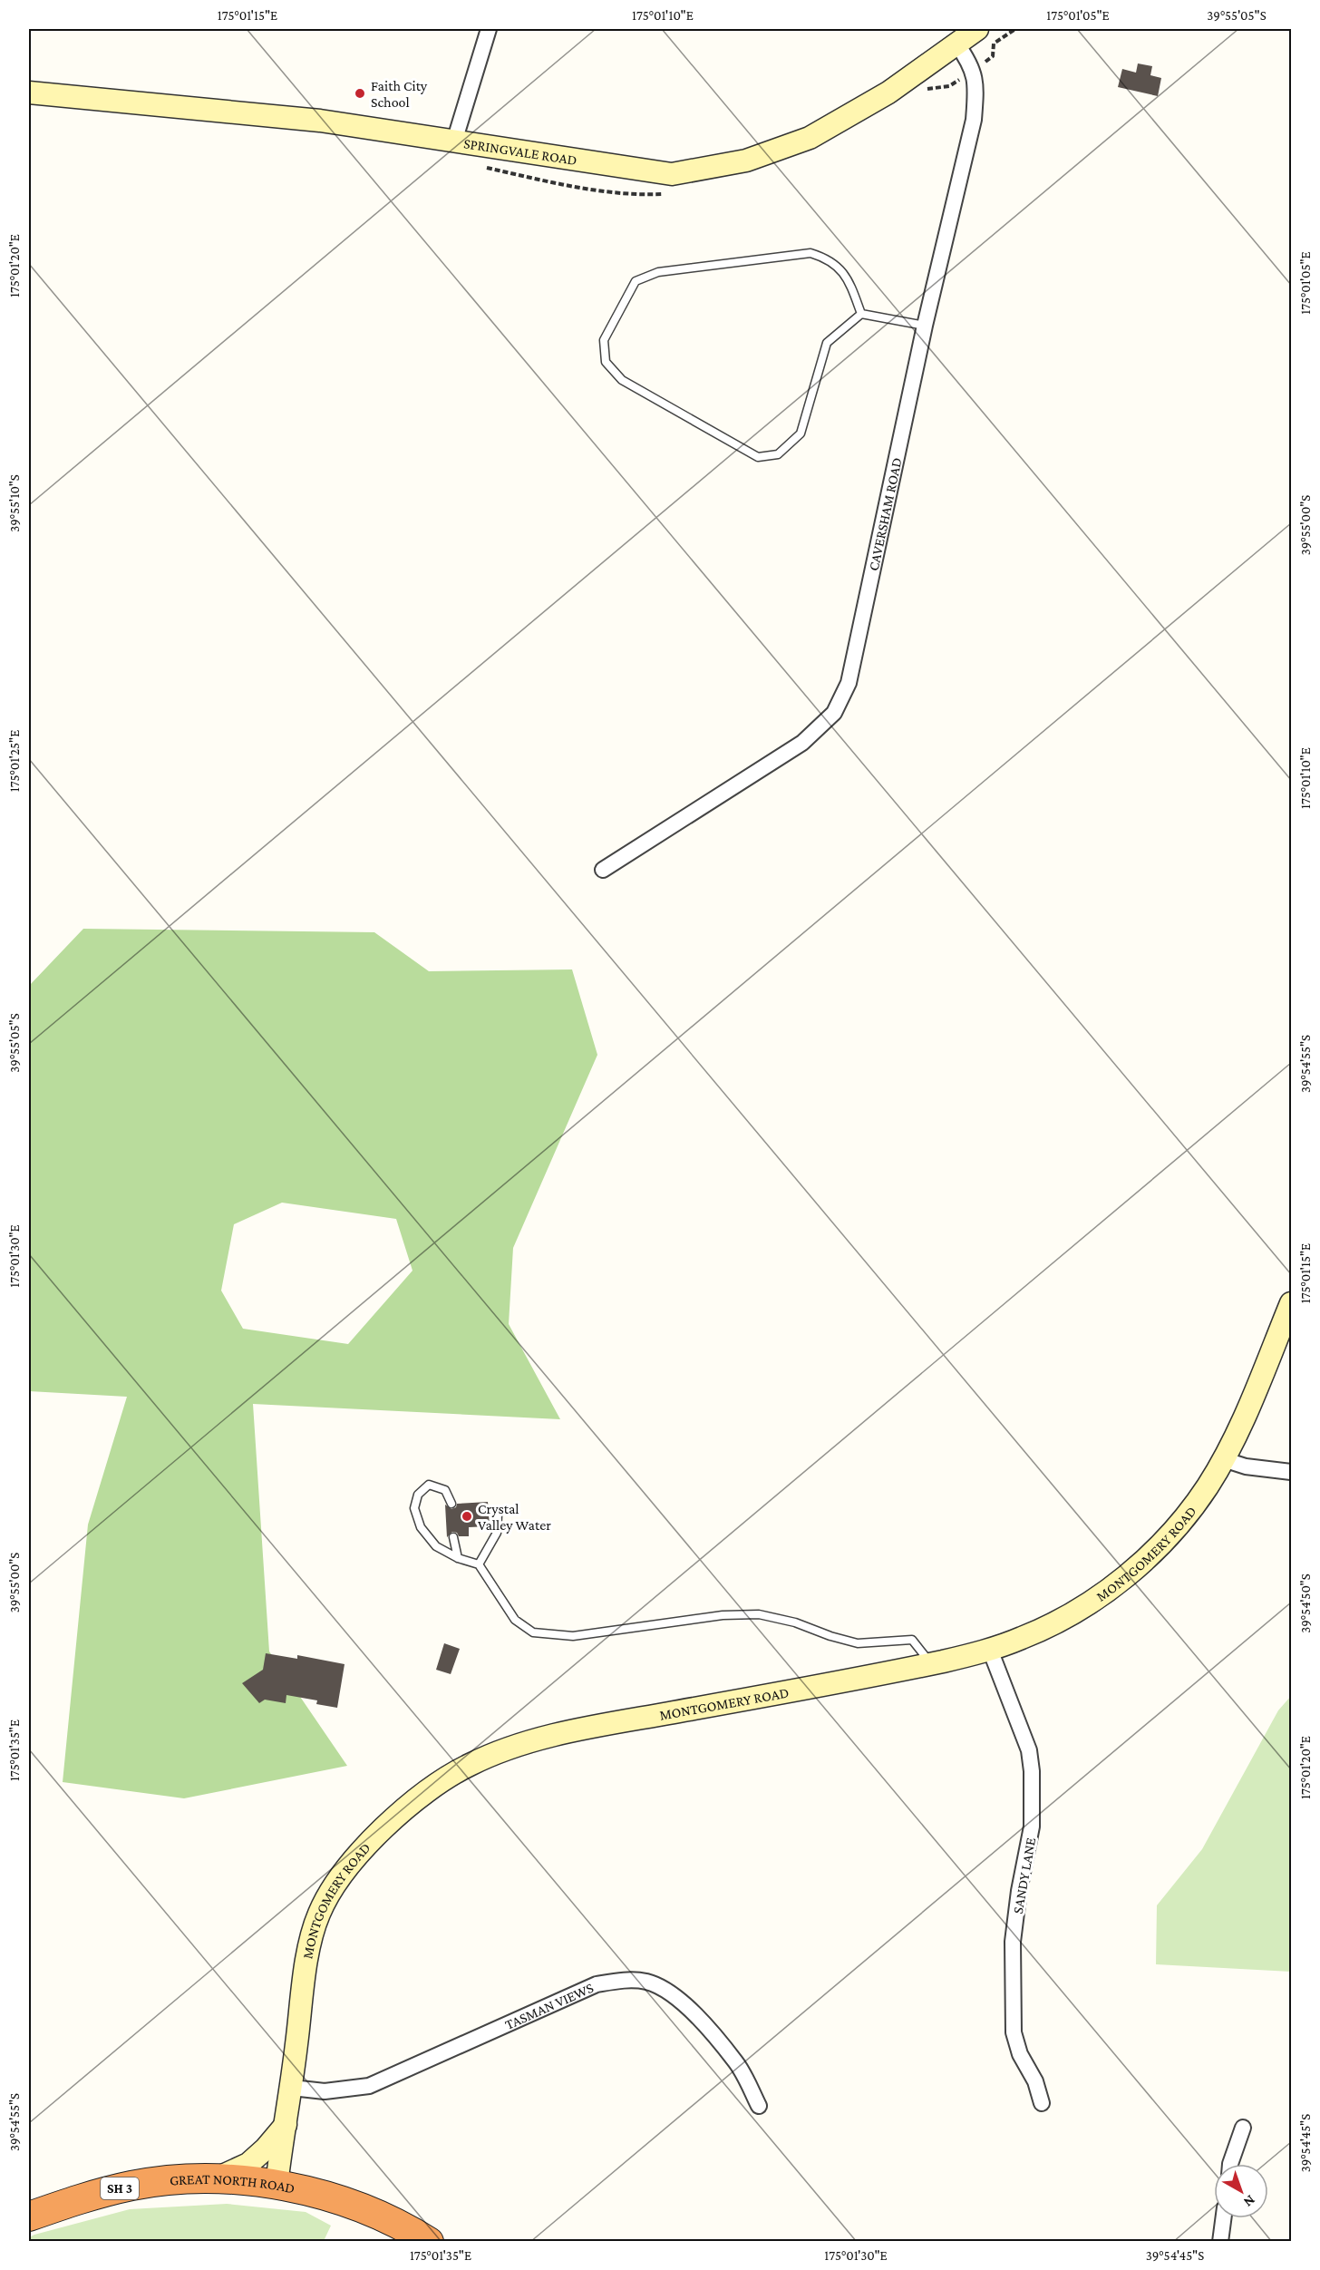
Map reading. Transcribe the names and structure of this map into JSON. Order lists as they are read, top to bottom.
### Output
{
  "streets": {
    "highway": ["GREAT NORTH ROAD", "SH 3"],
    "street": [
      "SPRINGVALE ROAD",
      "CAVERSHAM ROAD",
      "MONTGOMERY ROAD",
      "SANDY LANE",
      "TASMAN VIEWS"
    ]
  },
  "crossings": [
    ["SPRINGVALE ROAD", "CAVERSHAM ROAD"],
    ["MONTGOMERY ROAD", "SANDY LANE"],
    ["MONTGOMERY ROAD", "TASMAN VIEWS"],
    ["MONTGOMERY ROAD", "GREAT NORTH ROAD"]
  ],
  "places": ["Faith City School", "Crystal Valley Water"],
  "north": "bottom right",
  "coordinates": [
    "175°01'15\"E",
    "175°01'10\"E",
    "175°01'05\"E",
    "39°55'05\"S",
    "175°01'20\"E",
    "39°55'10\"S",
    "39°55'00\"S",
    "175°01'25\"E",
    "39°54'55\"S",
    "175°01'30\"E",
    "39°54'50\"S",
    "175°01'35\"E",
    "39°54'45\"S"
  ]
}
